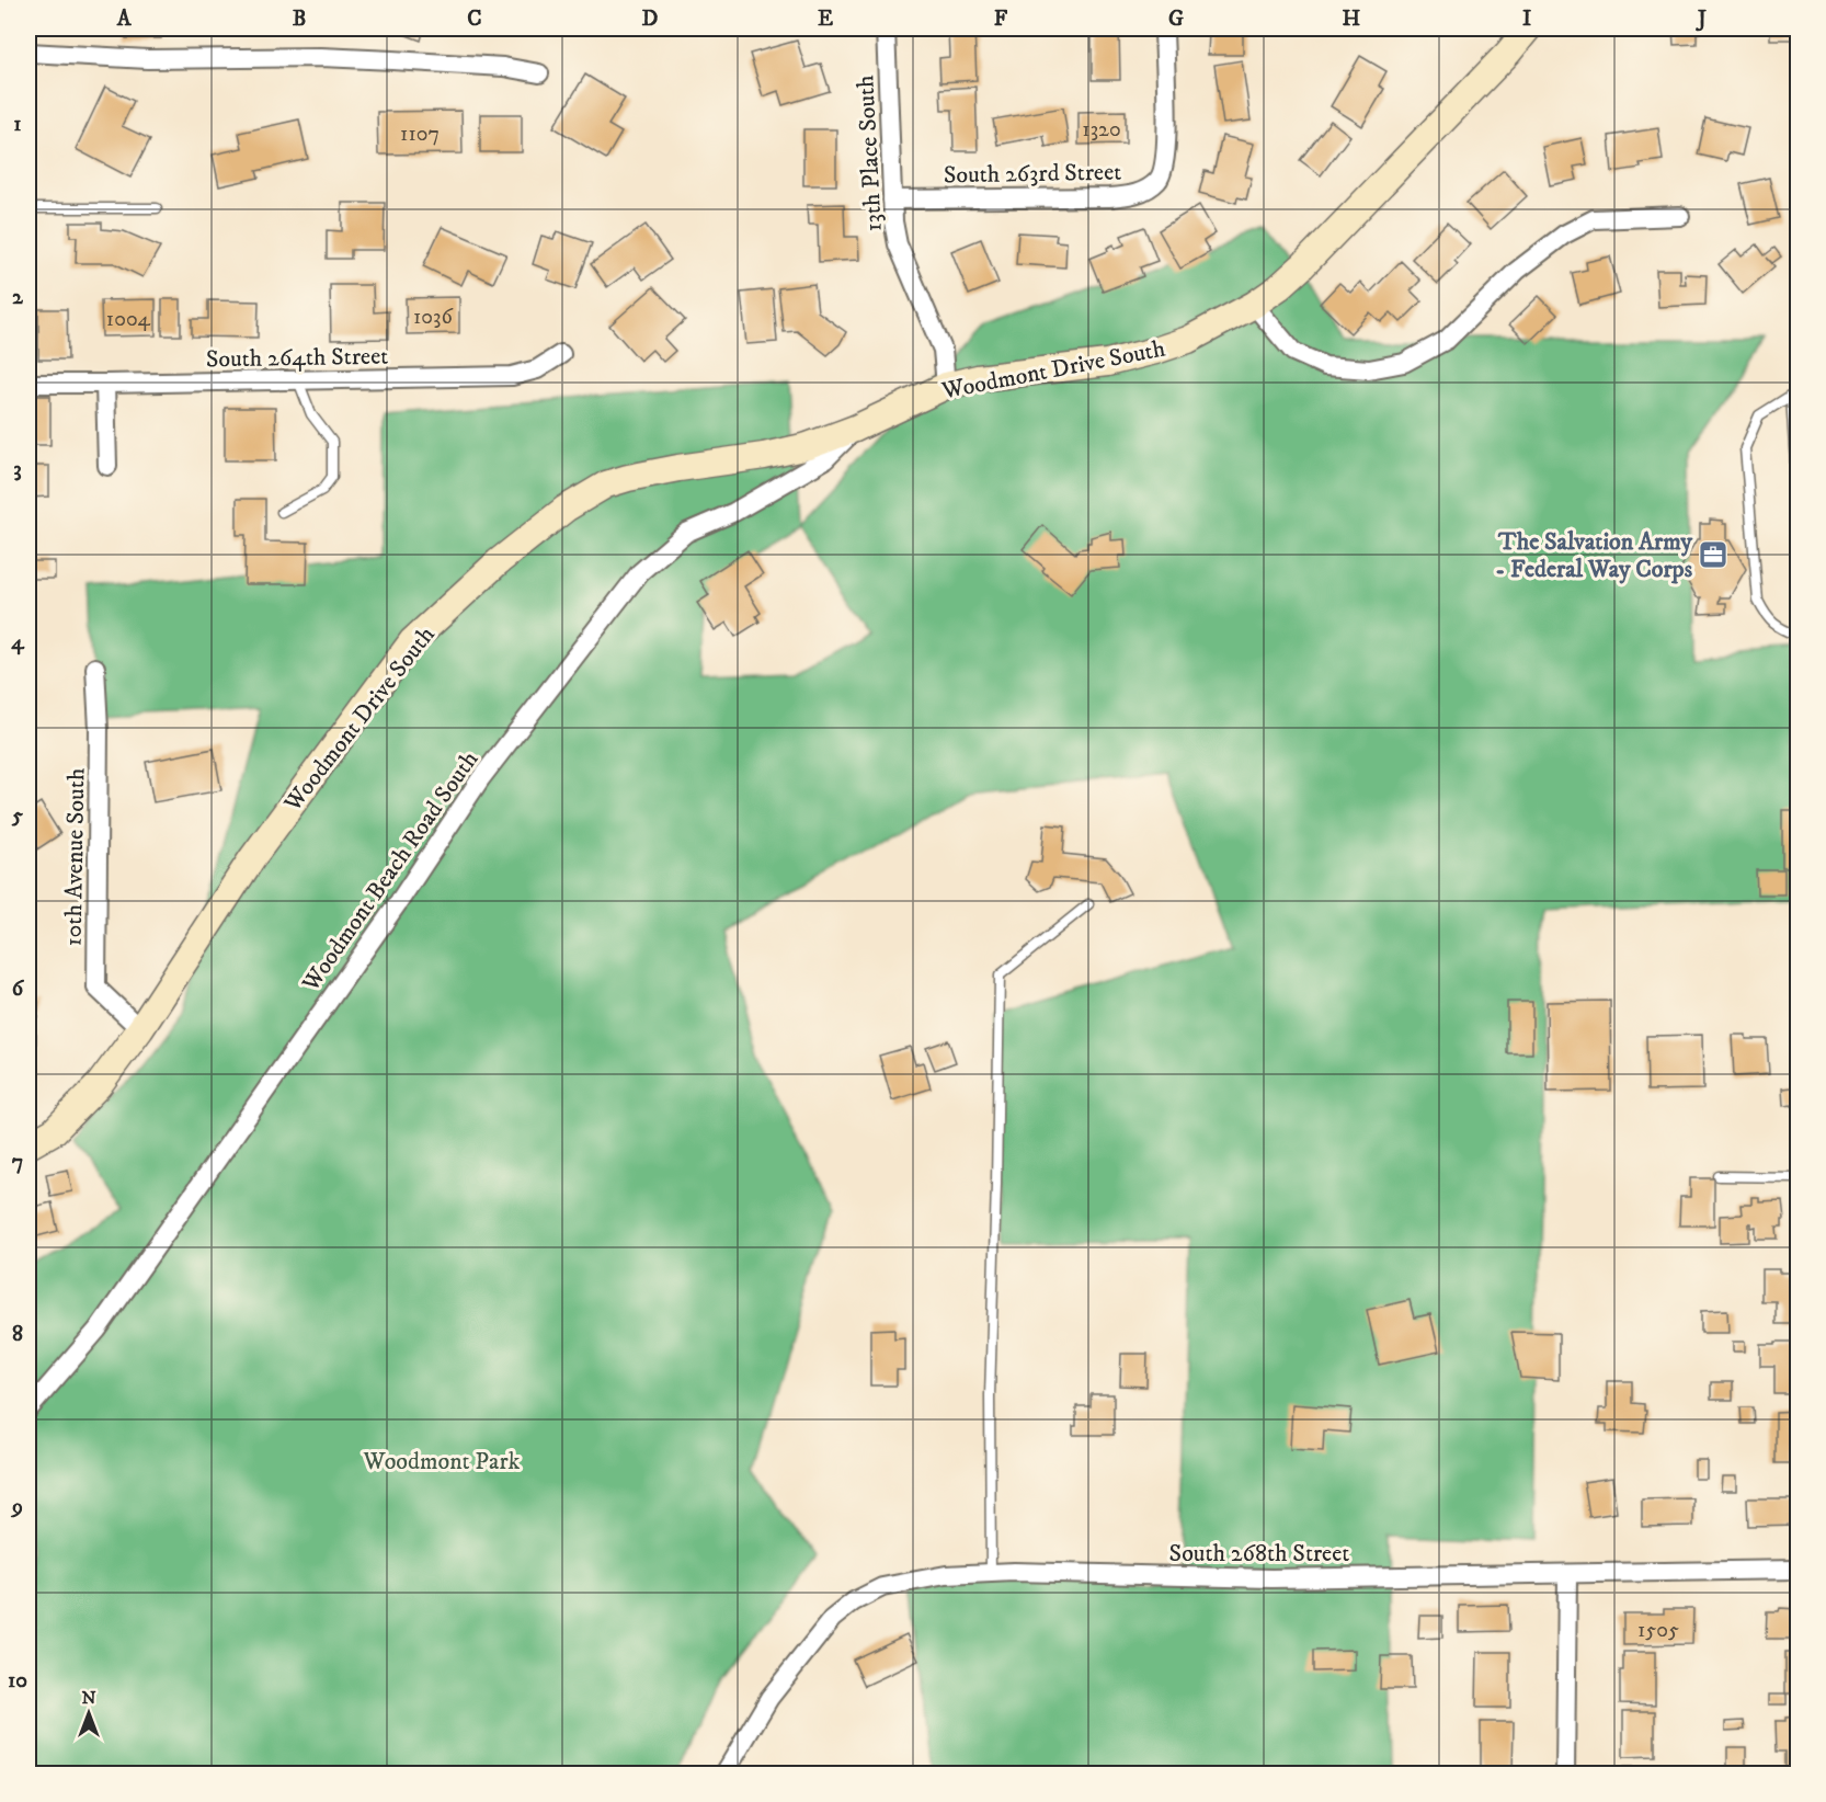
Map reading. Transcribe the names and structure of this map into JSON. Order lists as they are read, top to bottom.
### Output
{
  "streets": {
    "main road": ["Woodmont Drive South"],
    "street": [
      "13th Place South",
      "South 263rd Street",
      "South 264th Street",
      "10th Avenue South",
      "Woodmont Beach Road South",
      "South 268th Street"
    ]
  },
  "crossings": [
    ["13th Place South", "South 263rd Street"],
    ["13th Place South", "Woodmont Drive South"],
    ["Woodmont Drive South", "10th Avenue South"],
    ["Woodmont Drive South", "Woodmont Beach Road South"]
  ],
  "parks": ["Woodmont Park"],
  "places": {
    "office": ["The Salvation Army - Federal Way Corps"]
  },
  "house_numbers": [
    "1320",
    "1107",
    "1036",
    "1004",
    "1505"
  ],
  "north": "top",
  "grid": {
    "columns": [
      "A",
      "B",
      "C",
      "D",
      "E",
      "F",
      "G",
      "H",
      "I",
      "J"
    ],
    "rows": [
      "1",
      "2",
      "3",
      "4",
      "5",
      "6",
      "7",
      "8",
      "9",
      "10"
    ]
  }
}
